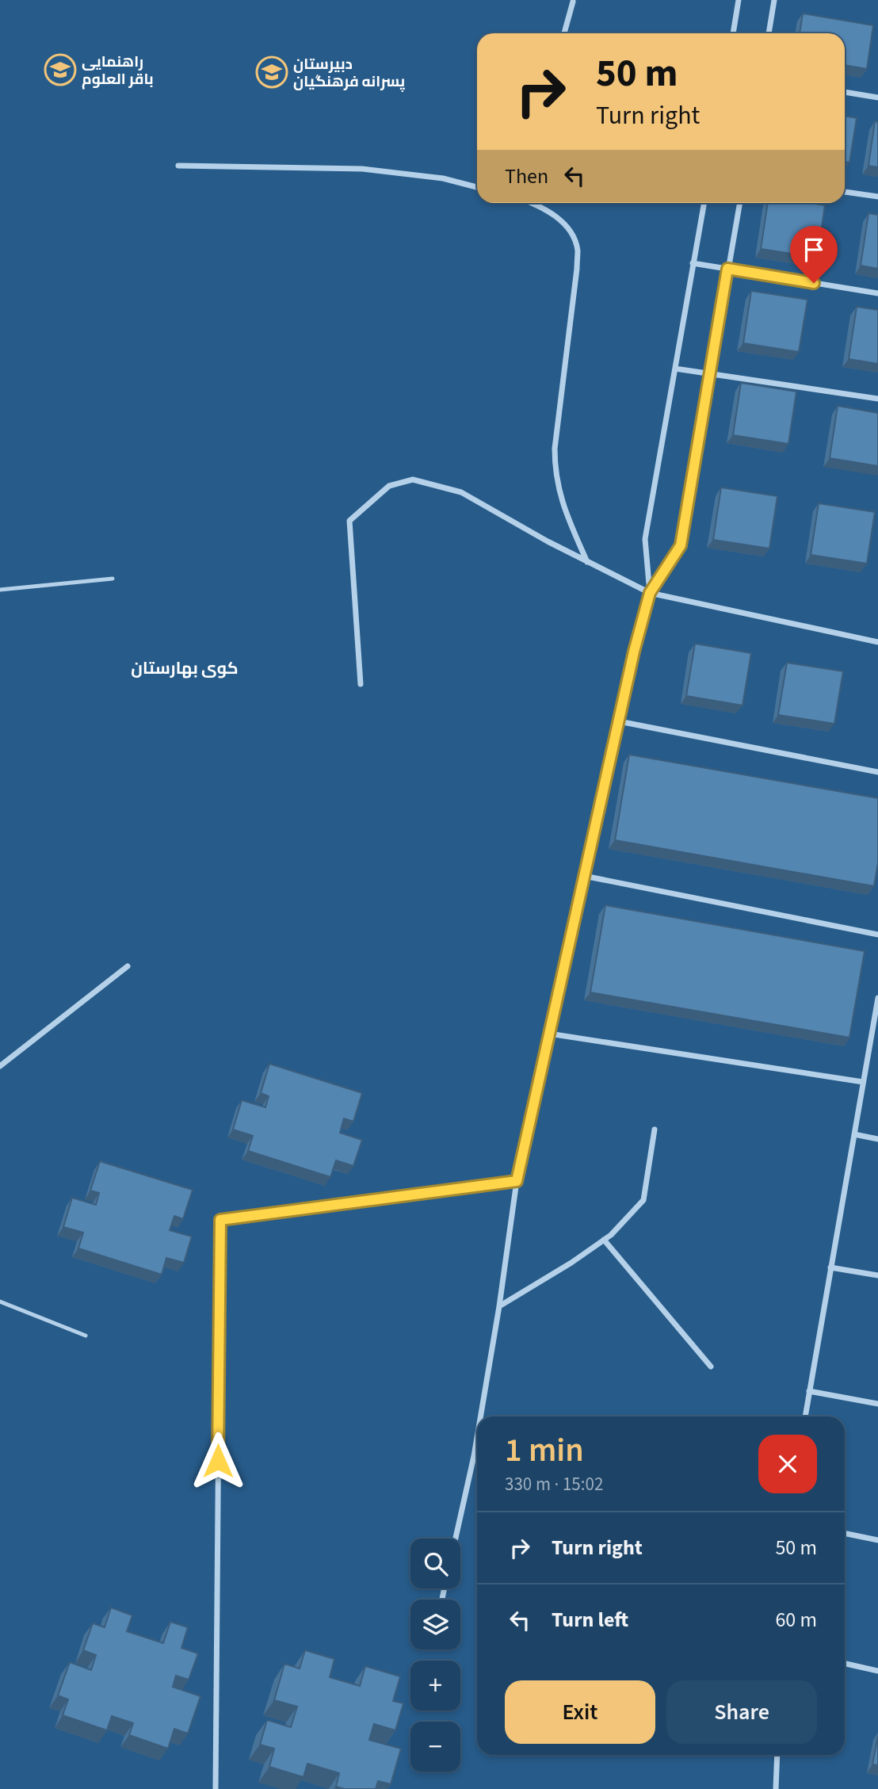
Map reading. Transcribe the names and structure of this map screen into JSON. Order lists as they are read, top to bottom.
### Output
{
  "districts": ["کوی بهارستان"],
  "places": {
    "school or university": ["راهنمایی باقر العلوم", "دبیرستان پسرانه فرهنگیان"]
  },
  "page": {
    "turn": ["50 m", "Turn right"],
    "then": "Then",
    "heading": ["1 min", "330 m · 15:02"],
    "list": [
      {
        "name": "Turn right",
        "value": "50 m"
      },
      {
        "name": "Turn left",
        "value": "60 m"
      }
    ],
    "map_buttons": ["+", "−"],
    "buttons": ["Exit", "Share"]
  }
}
